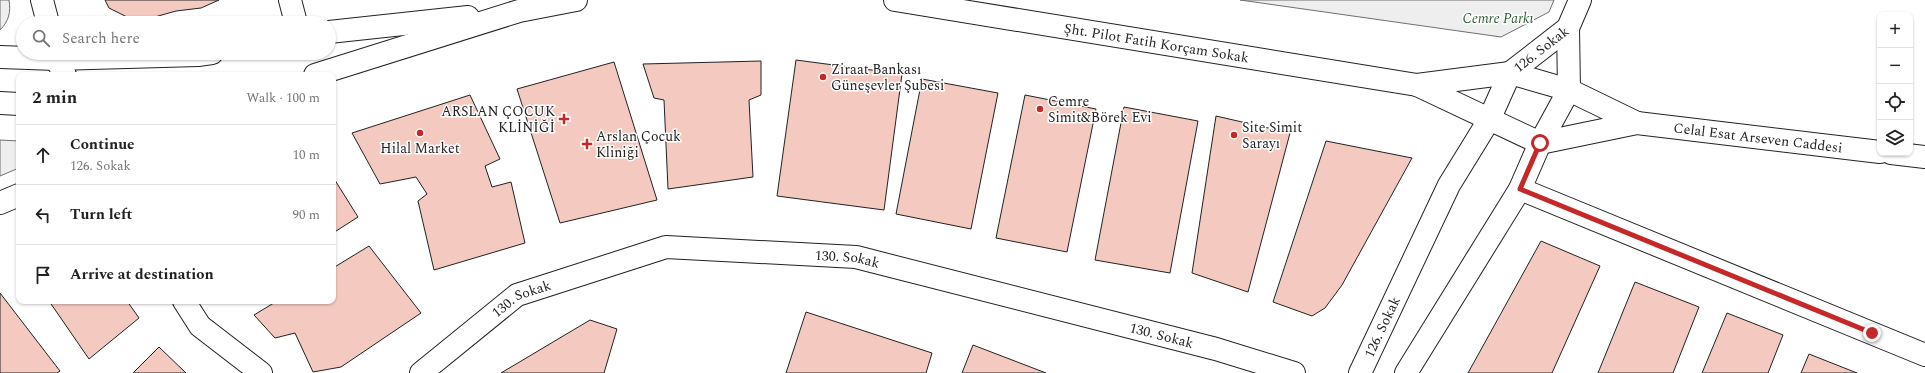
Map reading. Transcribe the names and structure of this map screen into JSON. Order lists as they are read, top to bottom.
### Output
{
  "streets": {
    "street": [
      "Şht. Pilot Fatih Korçam Sokak",
      "126. Sokak",
      "Celal Esat Arseven Caddesi",
      "130. Sokak"
    ]
  },
  "parks": ["Cemre Parkı"],
  "places": {
    "other": [
      "Ziraat Bankası Güneşevler Şubesi",
      "Cemre Simit&Börek Evi",
      "Hilal Market",
      "Site Simit Sarayı"
    ],
    "health": ["ARSLAN ÇOCUK KLİNİĞİ", "Arslan Çocuk Kliniği"]
  },
  "page": {
    "map_buttons": ["+", "−"],
    "search": "Search here",
    "heading": ["2 min", "Walk · 100 m"],
    "list": [
      ["Continue", "126. Sokak", "10 m"],
      ["Turn left", "90 m"],
      "Arrive at destination"
    ]
  }
}
